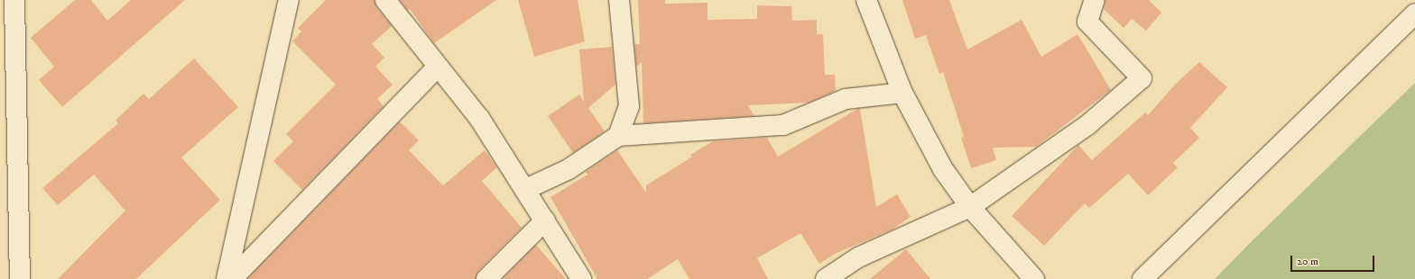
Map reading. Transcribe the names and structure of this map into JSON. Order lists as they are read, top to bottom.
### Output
{
  "scale_bar": "20 m"
}
